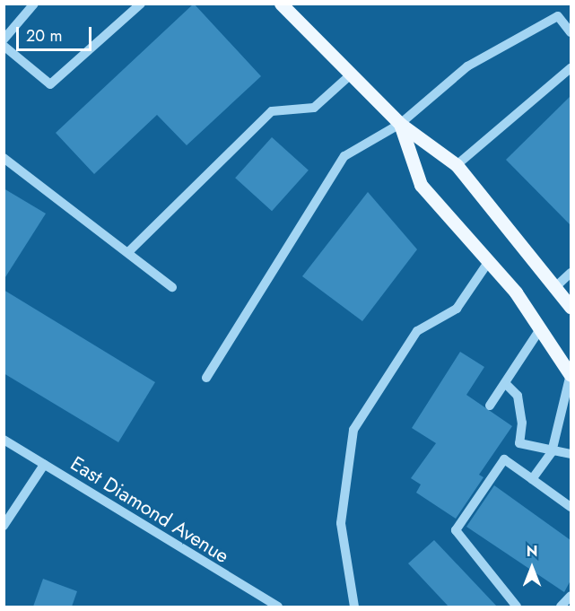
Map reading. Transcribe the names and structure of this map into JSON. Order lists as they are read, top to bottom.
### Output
{
  "streets": {
    "street": ["East Diamond Avenue"]
  },
  "scale_bar": "20 m",
  "north": "top"
}
